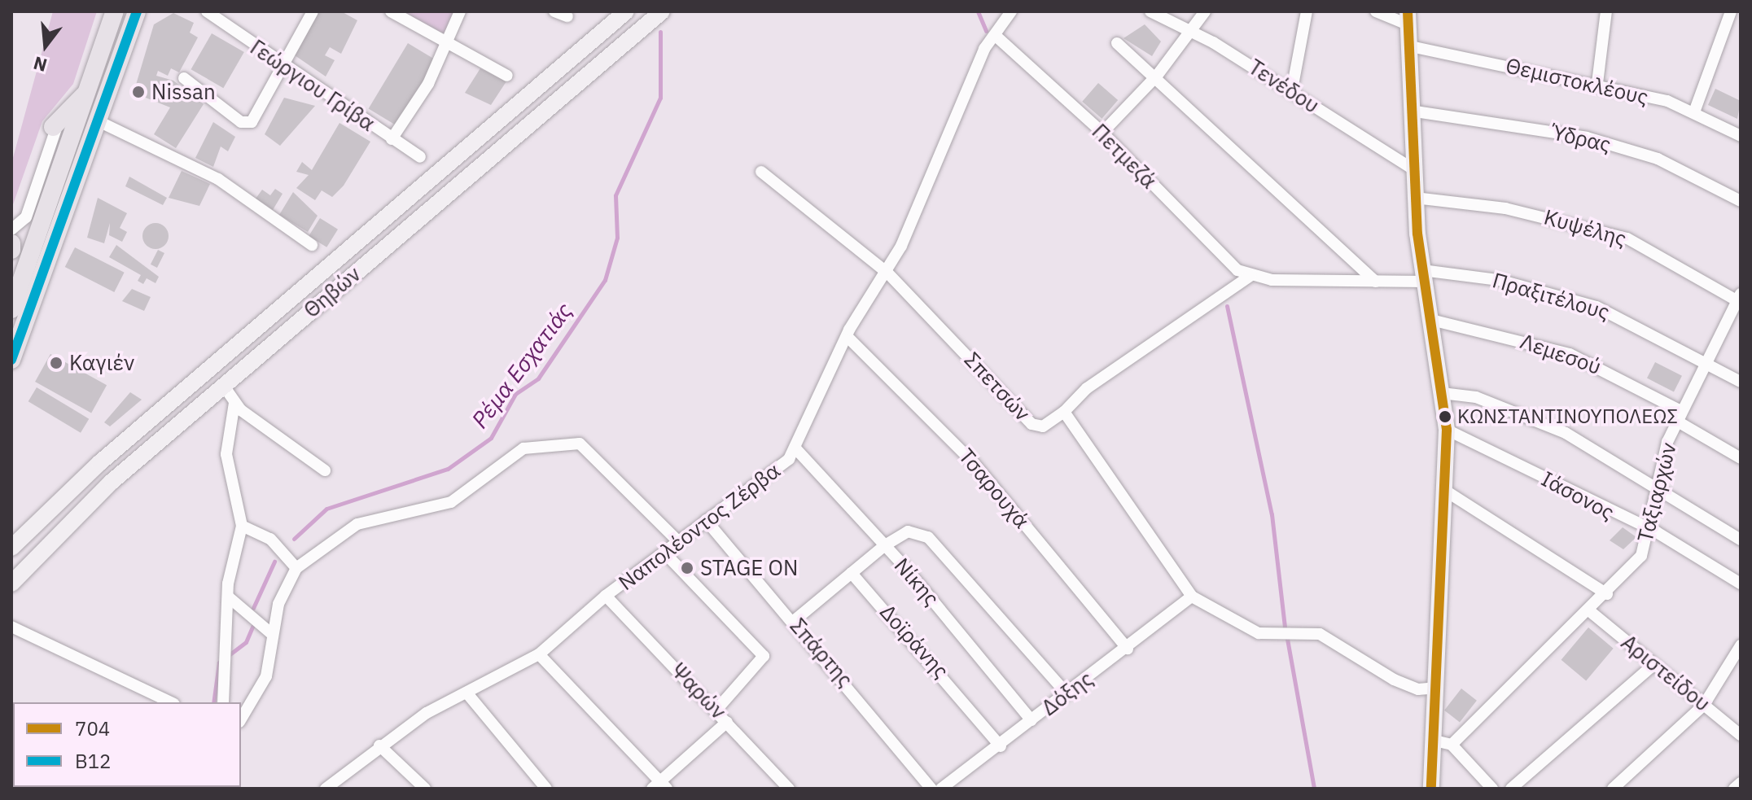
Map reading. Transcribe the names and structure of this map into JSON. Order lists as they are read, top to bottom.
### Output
{
  "streets": {
    "main road": ["Θηβών"],
    "street": [
      "Θεμιστοκλέους",
      "Γεώργιου Γρίβα",
      "Τενέδου",
      "Ύδρας",
      "Πετμεζά",
      "Κυψέλης",
      "Πραξιτέλους",
      "Λεμεσού",
      "Σπετσών",
      "Τσαρουχά",
      "Ταξιαρχών",
      "Ιάσονος",
      "Ναπολέοντος Ζέρβα",
      "Νίκης",
      "Δοϊράνης",
      "Σπάρτης",
      "Αριστείδου",
      "Ψαρών",
      "Δόξης"
    ]
  },
  "crossings": [
    ["Πετμεζά", "Πραξιτέλους"],
    ["Πετμεζά", "Ναπολέοντος Ζέρβα"],
    ["Κυψέλης", "Ταξιαρχών"],
    ["Πραξιτέλους", "Ταξιαρχών"],
    ["Λεμεσού", "Ταξιαρχών"],
    ["Σπετσών", "Ναπολέοντος Ζέρβα"],
    ["Σπετσών", "Δόξης"],
    ["Τσαρουχά", "Ναπολέοντος Ζέρβα"],
    ["Τσαρουχά", "Δόξης"],
    ["Ταξιαρχών", "Ιάσονος"],
    ["Ταξιαρχών", "Αριστείδου"],
    ["Ναπολέοντος Ζέρβα", "Νίκης"],
    ["Ναπολέοντος Ζέρβα", "Σπάρτης"],
    ["Ναπολέοντος Ζέρβα", "Ψαρών"],
    ["Νίκης", "Δόξης"],
    ["Δοϊράνης", "Δόξης"]
  ],
  "water": ["Ρέμα Εσχατιάς"],
  "places": [
    "Nissan",
    "Καγιέν",
    "ΚΩΝΣΤΑΝΤΙΝΟΥΠΟΛΕΩΣ",
    "STAGE ON"
  ],
  "lines": ["transit line 704", "transit line Β12"],
  "legend": ["704", "Β12"],
  "north": "bottom"
}
